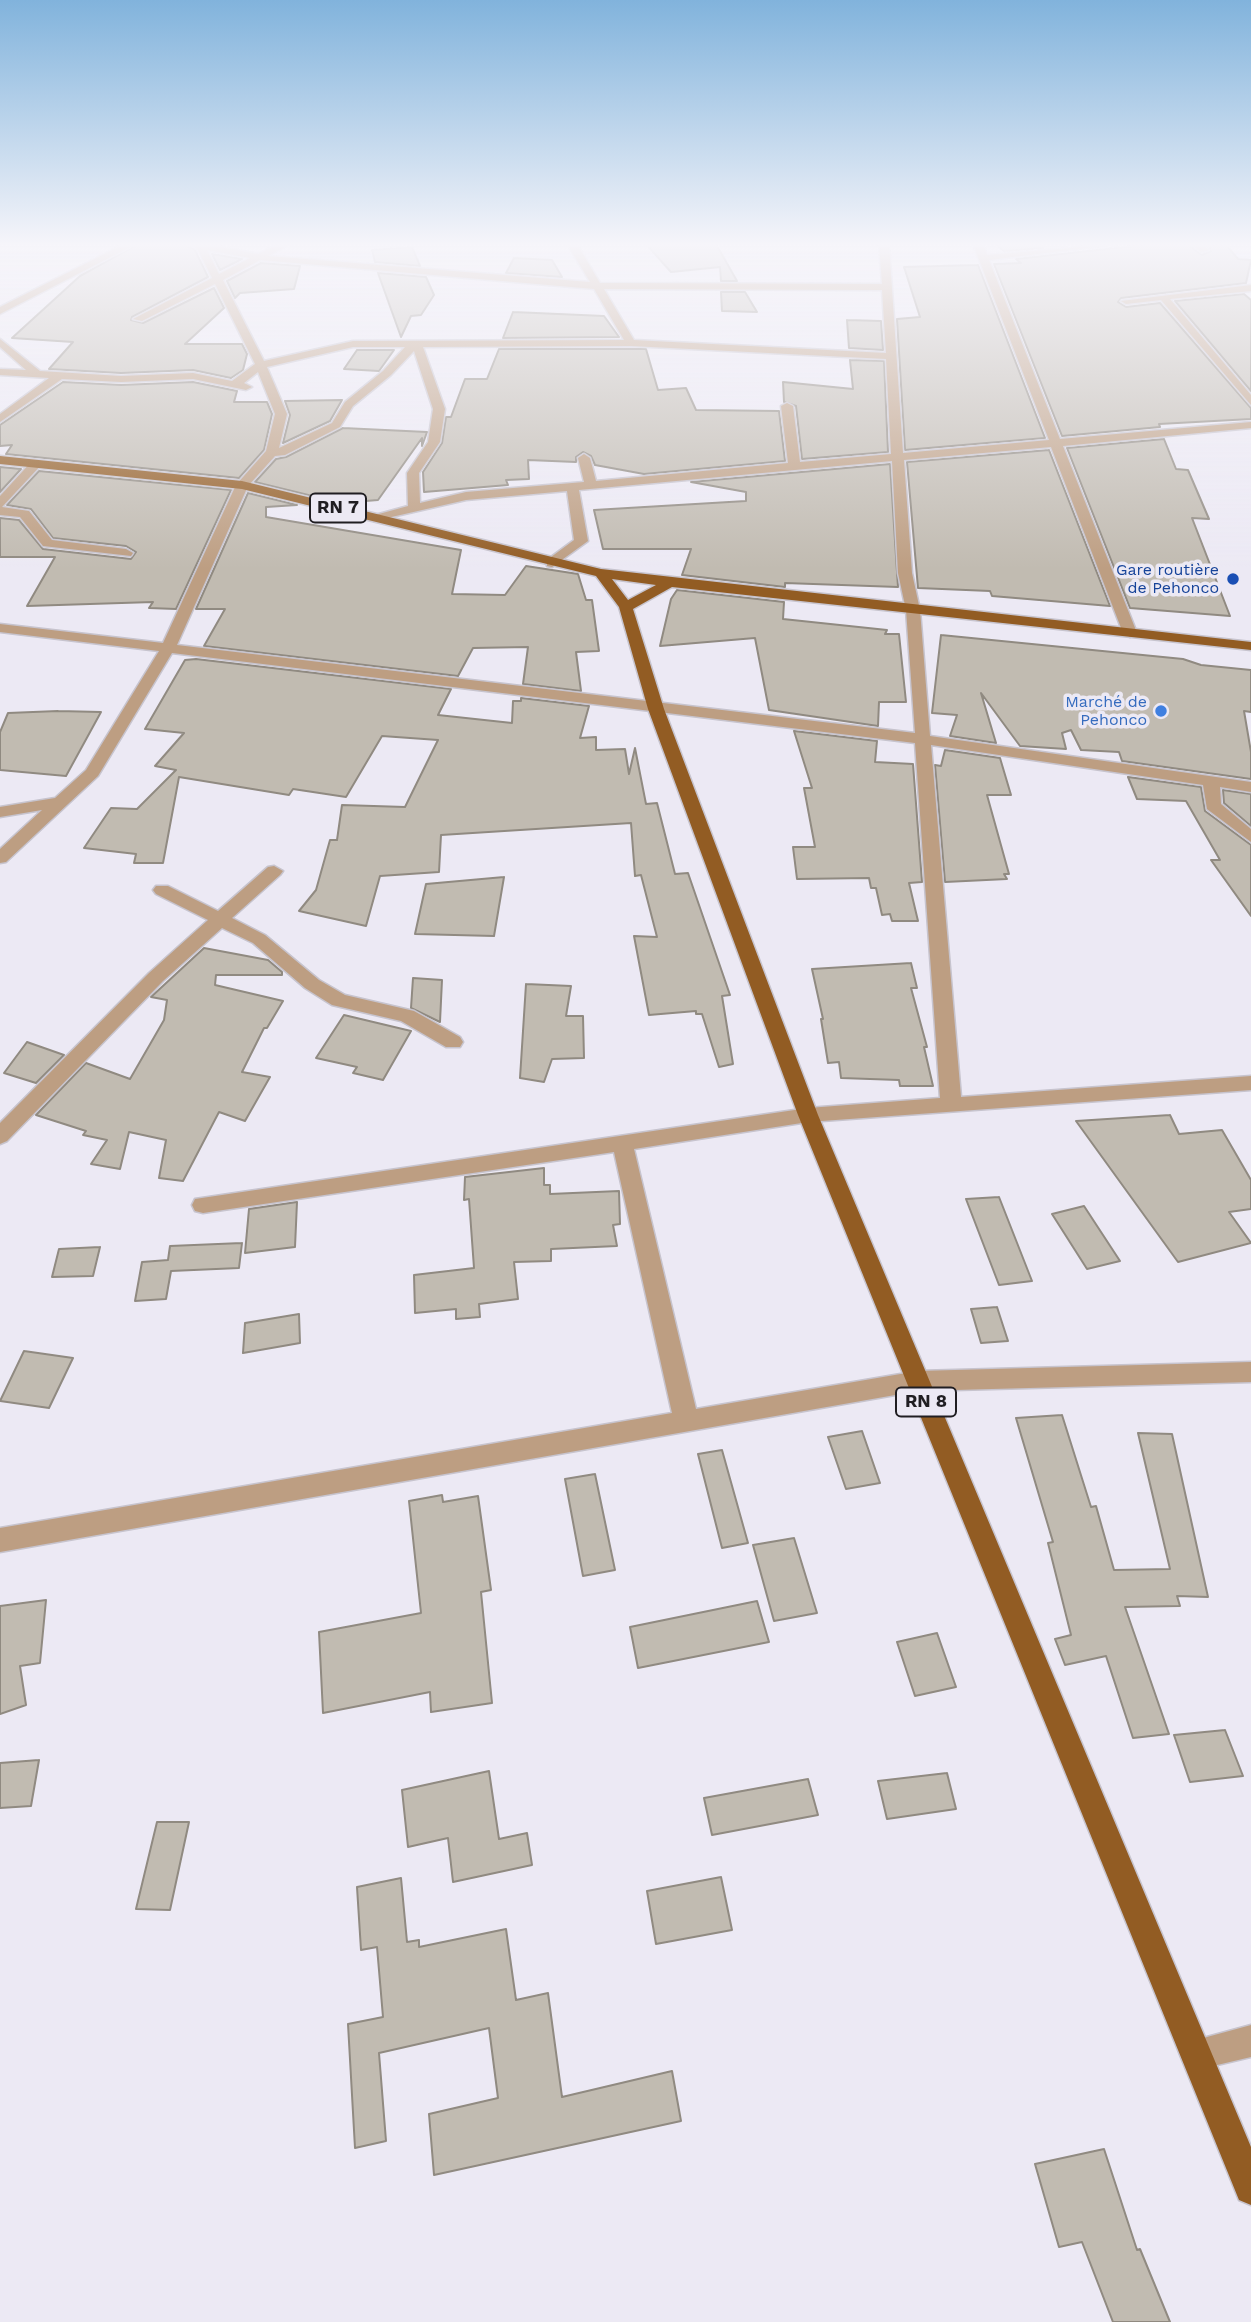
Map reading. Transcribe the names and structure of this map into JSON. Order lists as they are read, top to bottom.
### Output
{
  "streets": {
    "main road": ["RN 7", "RN 8"]
  },
  "crossings": [
    ["RN 7", "RN 8"]
  ],
  "places": ["Gare routière de Pehonco", "Marché de Pehonco"]
}
